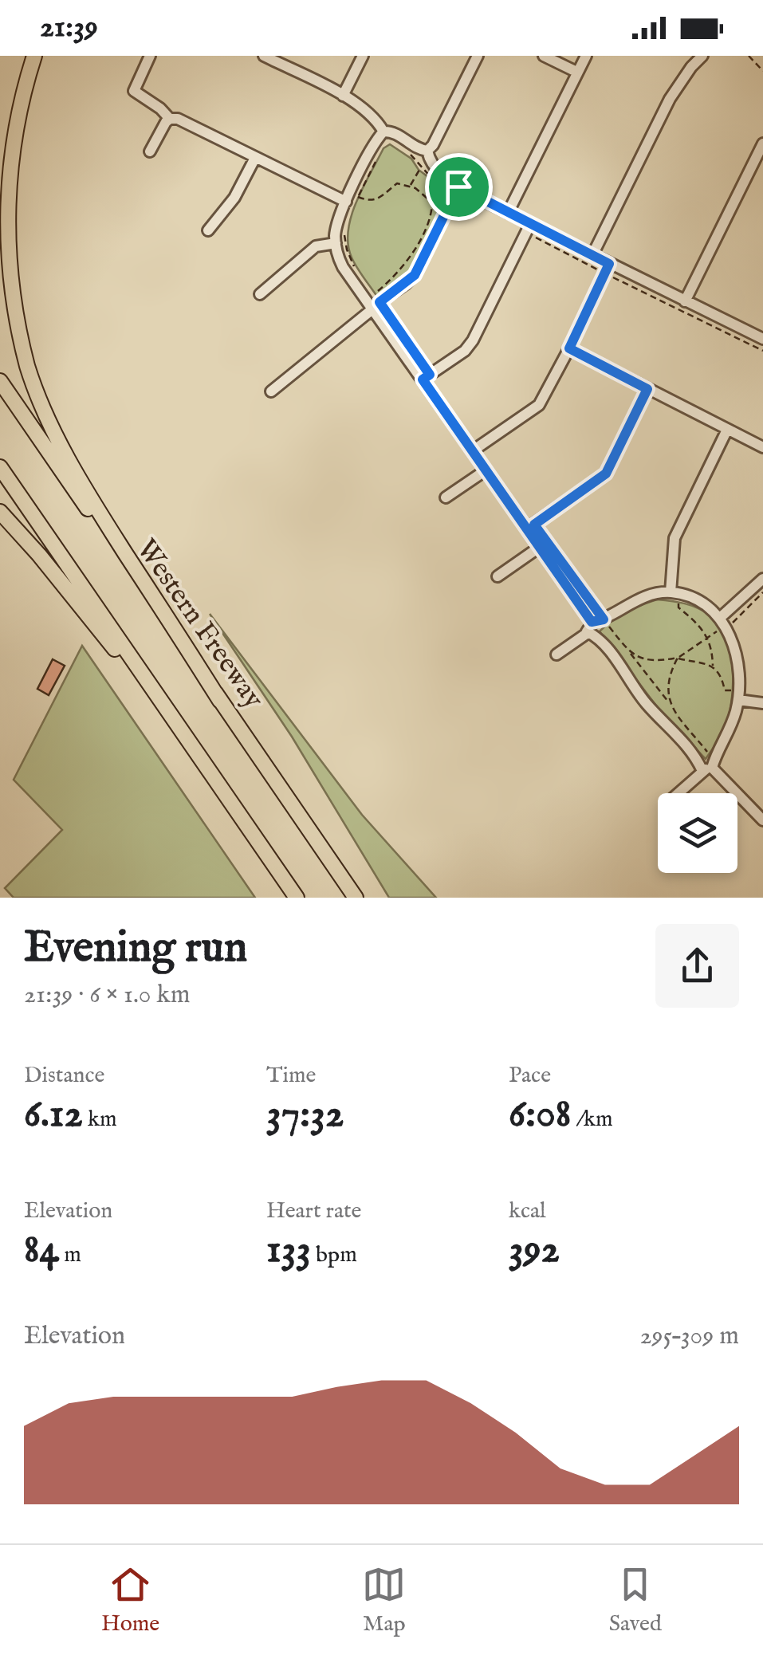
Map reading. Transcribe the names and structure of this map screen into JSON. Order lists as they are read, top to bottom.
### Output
{
  "streets": {
    "highway": ["Western Freeway"]
  },
  "page": {
    "status": "21:39",
    "heading": ["Evening run", "21:39 · 6 × 1.0 km"],
    "stats": [
      ["Distance", "6.12 km"],
      ["Time", "37:32"],
      ["Pace", "6:08 /km"],
      ["Elevation", "84 m"],
      ["Heart rate", "133 bpm"],
      ["kcal", "392"]
    ],
    "chart": ["Elevation", "295–309 m"],
    "tabs": ["Home", "Map", "Saved"]
  }
}
